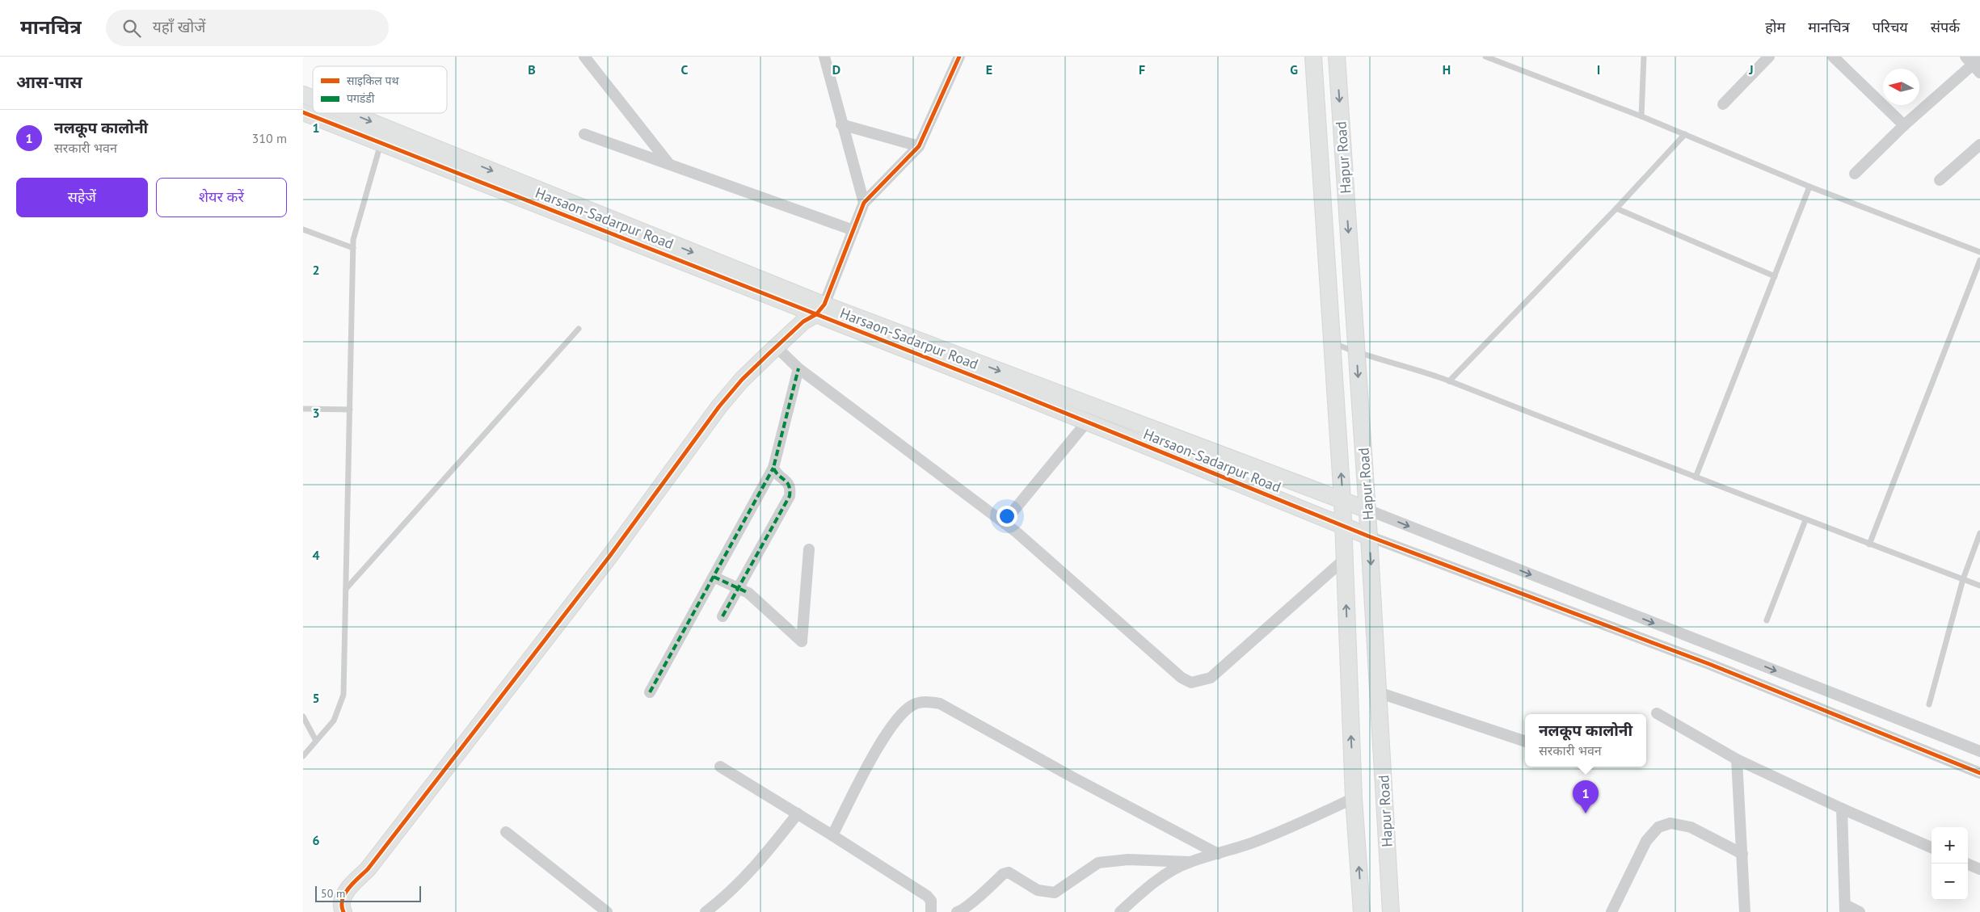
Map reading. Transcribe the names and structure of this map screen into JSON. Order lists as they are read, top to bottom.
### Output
{
  "streets": {
    "street": ["Hapur Road", "Harsaon-Sadarpur Road"]
  },
  "crossings": [
    ["Hapur Road", "Harsaon-Sadarpur Road"]
  ],
  "legend": ["साइकिल पथ", "पगडंडी"],
  "scale_bar": "50 m",
  "north": "left",
  "page": {
    "header": "मानचित्र",
    "search": "यहाँ खोजें",
    "nav": [
      "होम",
      "मानचित्र",
      "परिचय",
      "संपर्क"
    ],
    "heading": "आस-पास",
    "list": [
      {
        "mark": "1",
        "name": "नलकूप कालोनी",
        "note": "सरकारी भवन",
        "value": "310 m"
      }
    ],
    "buttons": ["सहेजें", "शेयर करें"],
    "popup": ["नलकूप कालोनी", "सरकारी भवन"],
    "pins": "1",
    "map_buttons": ["+", "−"],
    "scale": "50 m"
  },
  "grid": {
    "columns": [
      "B",
      "C",
      "D",
      "E",
      "F",
      "G",
      "H",
      "I",
      "J"
    ],
    "rows": [
      "1",
      "2",
      "3",
      "4",
      "5",
      "6"
    ]
  }
}
